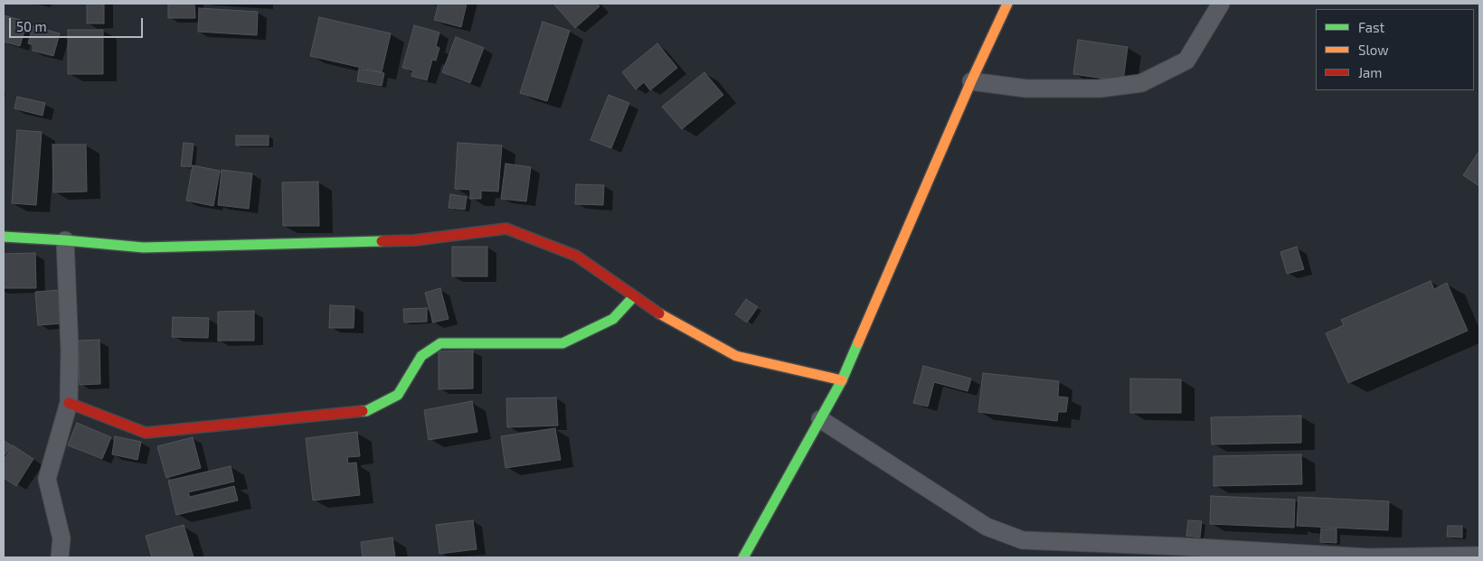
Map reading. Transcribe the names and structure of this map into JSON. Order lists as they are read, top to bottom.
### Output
{
  "legend": ["Fast", "Slow", "Jam"],
  "scale_bar": "50 m"
}
